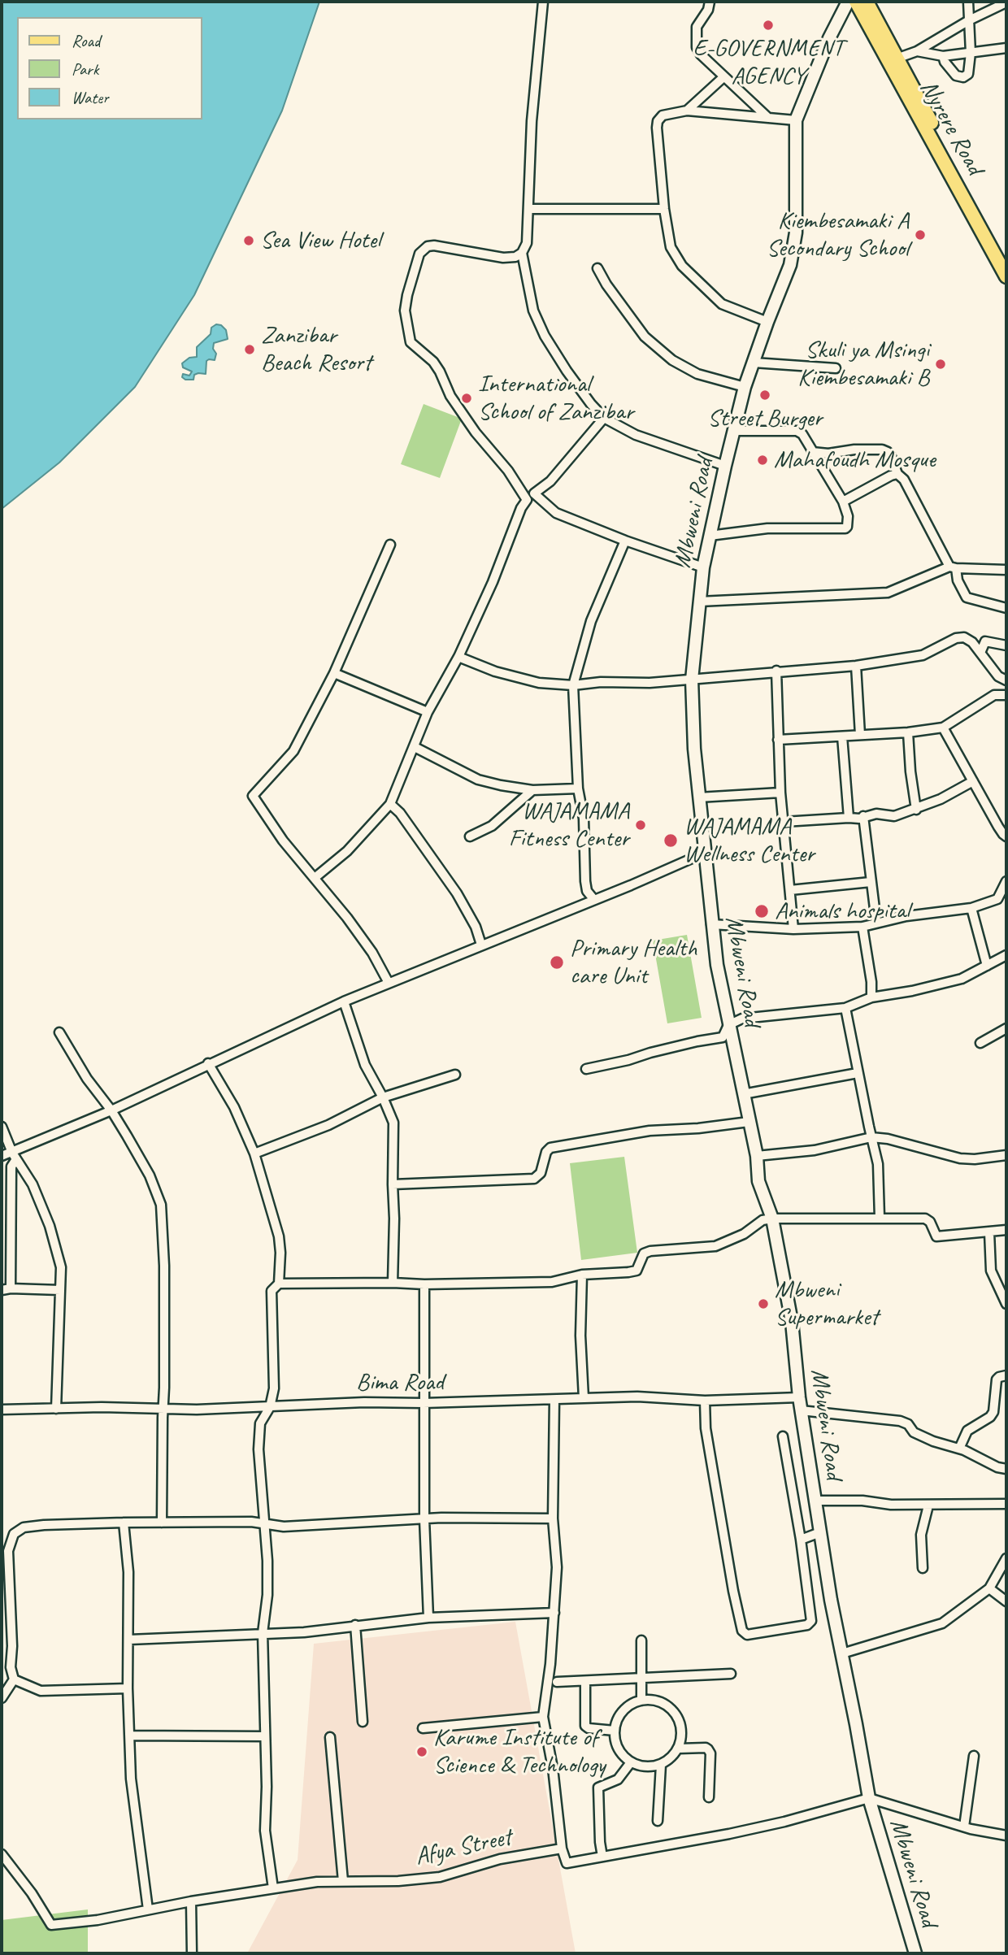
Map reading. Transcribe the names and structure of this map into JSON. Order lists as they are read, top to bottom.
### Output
{
  "streets": {
    "main road": ["Nyrere Road"],
    "street": ["Mbweni Road", "Bima Road", "Afya Street"]
  },
  "crossings": [
    ["Mbweni Road", "Bima Road"]
  ],
  "places": [
    "E-GOVERNMENT AGENCY",
    "Kiembesamaki A Secondary School",
    "Sea View Hotel",
    "Zanzibar Beach Resort",
    "Skuli ya Msingi Kiembesamaki B",
    "Street Burger",
    "International School of Zanzibar",
    "Mahafoudh Mosque",
    "WAJAMAMA Fitness Center",
    "WAJAMAMA Wellness Center",
    "Animals hospital",
    "Primary Health care Unit",
    "Mbweni Supermarket",
    "Karume Institute of Science & Technology"
  ],
  "legend": ["Road", "Park", "Water"]
}
